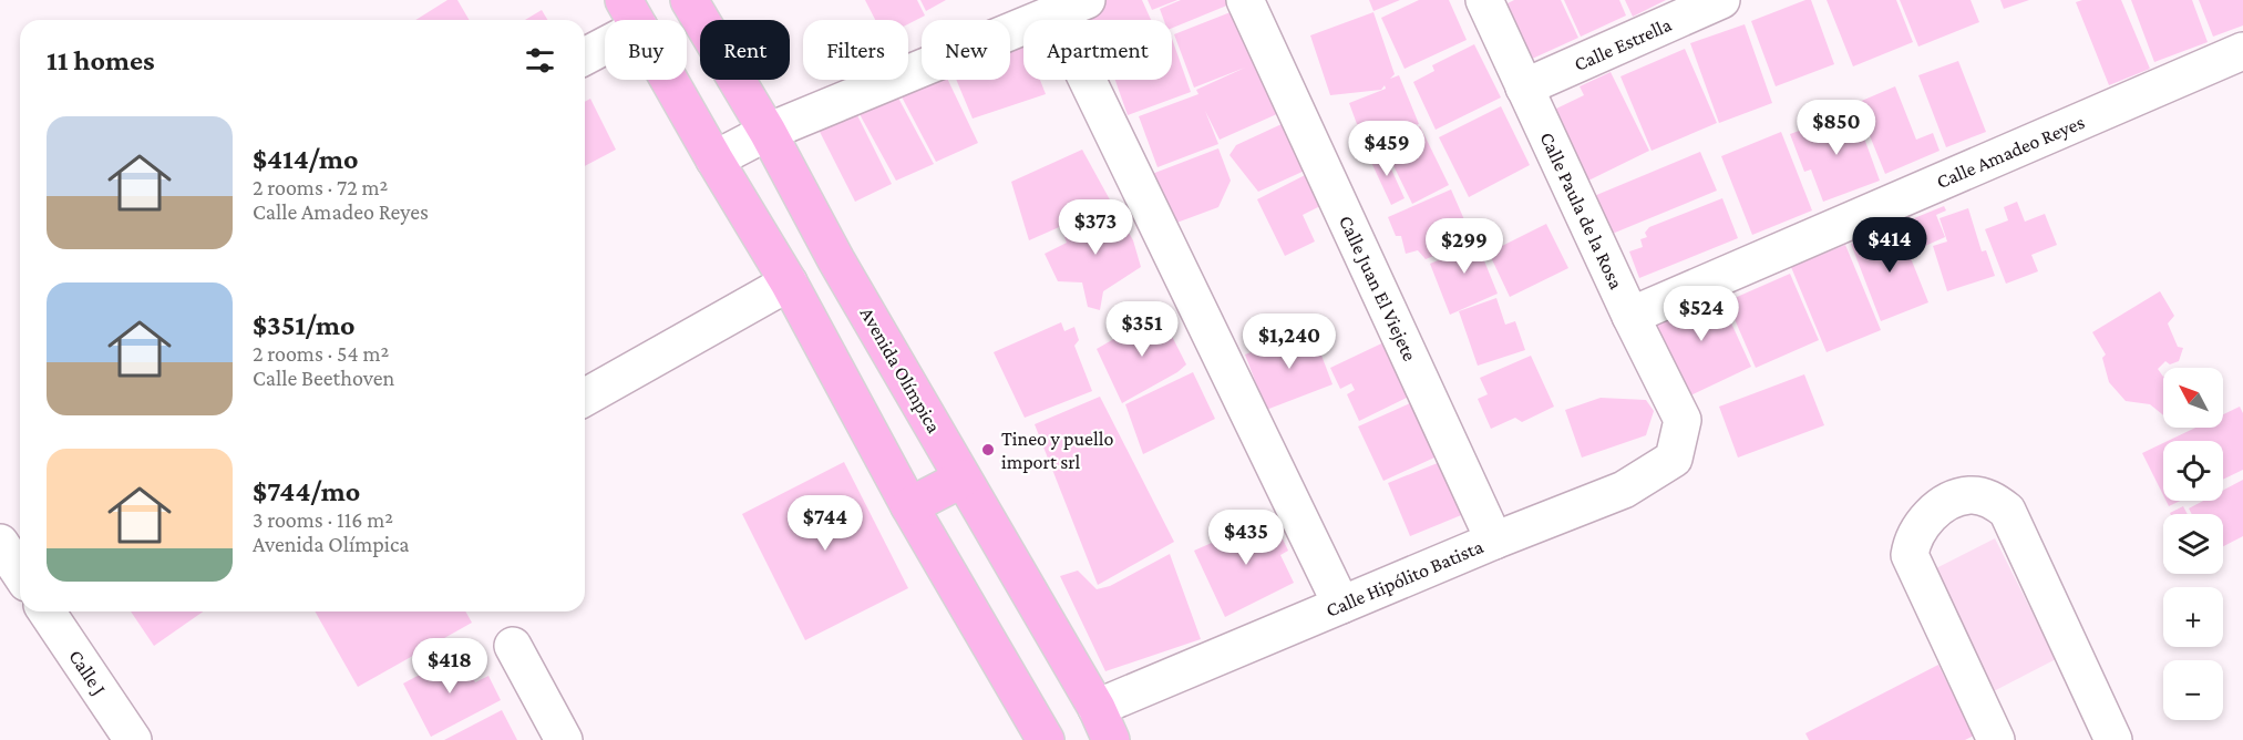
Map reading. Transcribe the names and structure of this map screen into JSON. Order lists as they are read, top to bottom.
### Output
{
  "streets": {
    "main road": ["Avenida Olímpica"],
    "street": [
      "Calle Estrella",
      "Calle Amadeo Reyes",
      "Calle Paula de la Rosa",
      "Calle Juan El Viejete",
      "Calle Hipólito Batista",
      "Calle J"
    ]
  },
  "crossings": [
    ["Calle Estrella", "Calle Paula de la Rosa"],
    ["Calle Amadeo Reyes", "Calle Paula de la Rosa"],
    ["Calle Paula de la Rosa", "Calle Hipólito Batista"],
    ["Calle Juan El Viejete", "Calle Hipólito Batista"],
    ["Avenida Olímpica", "Calle Hipólito Batista"]
  ],
  "places": ["Tineo y puello import srl"],
  "north": "top left",
  "page": {
    "chip": [
      "Buy",
      "Rent",
      "Filters",
      "New",
      "Apartment"
    ],
    "heading": "11 homes",
    "price": [
      "$850",
      "$459",
      "$373",
      "$414",
      "$299",
      "$524",
      "$351",
      "$1,240",
      "$744",
      "$435",
      "$418"
    ],
    "list": [
      {
        "name": "$414/mo",
        "note": "2 rooms · 72 m² · Calle Amadeo Reyes"
      },
      {
        "name": "$351/mo",
        "note": "2 rooms · 54 m² · Calle Beethoven"
      },
      {
        "name": "$744/mo",
        "note": "3 rooms · 116 m² · Avenida Olímpica"
      }
    ],
    "map_buttons": ["+", "−"]
  }
}
